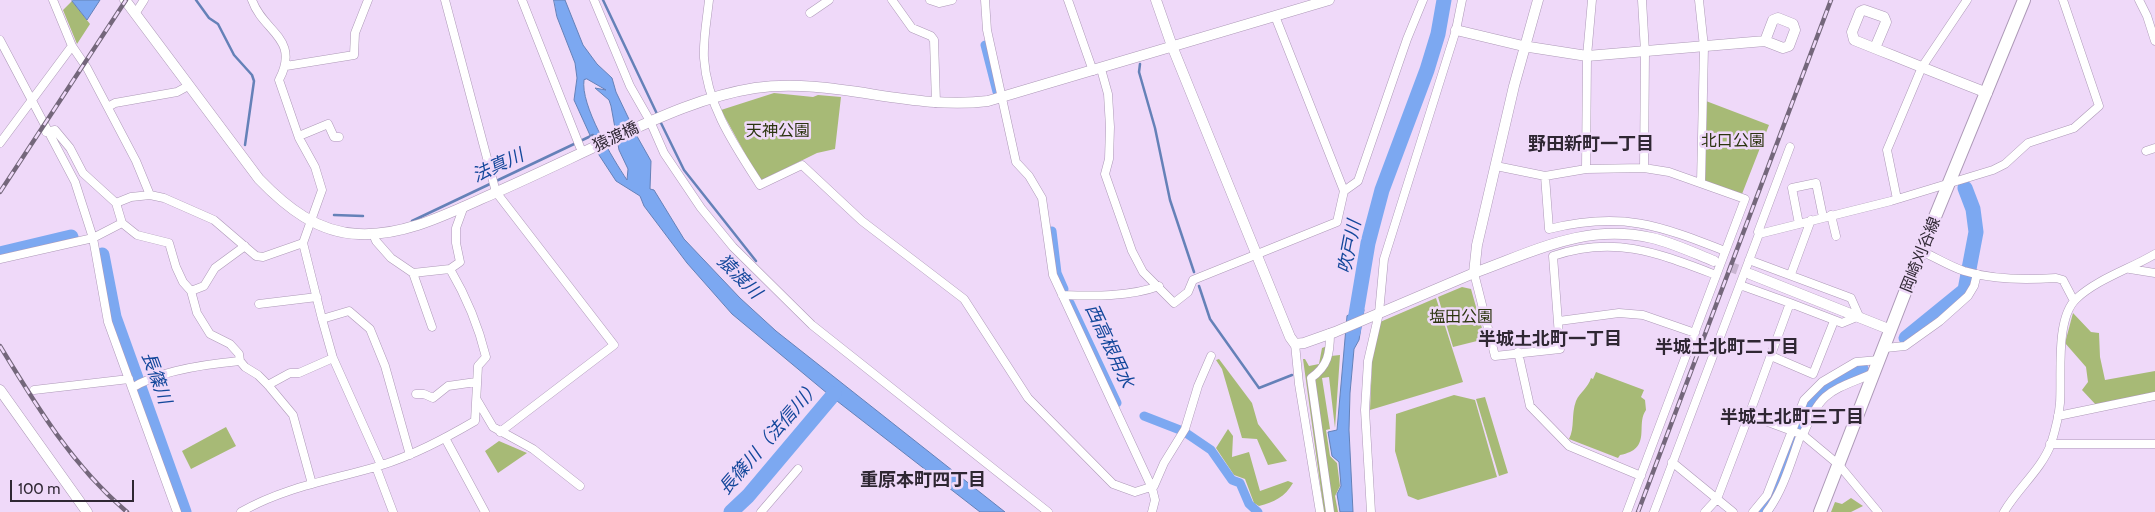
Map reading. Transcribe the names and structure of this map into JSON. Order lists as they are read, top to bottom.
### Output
{
  "streets": {
    "main road": ["岡崎刈谷線"],
    "street": ["猿渡橋"]
  },
  "districts": [
    "野田新町一丁目",
    "半城土北町一丁目",
    "半城土北町二丁目",
    "半城土北町三丁目",
    "重原本町四丁目"
  ],
  "water": [
    "法真川",
    "吹戸川",
    "猿渡川",
    "西高根用水",
    "長篠川",
    "長篠川（法信川）"
  ],
  "parks": ["天神公園", "北口公園", "塩田公園"],
  "scale_bar": "100 m"
}
